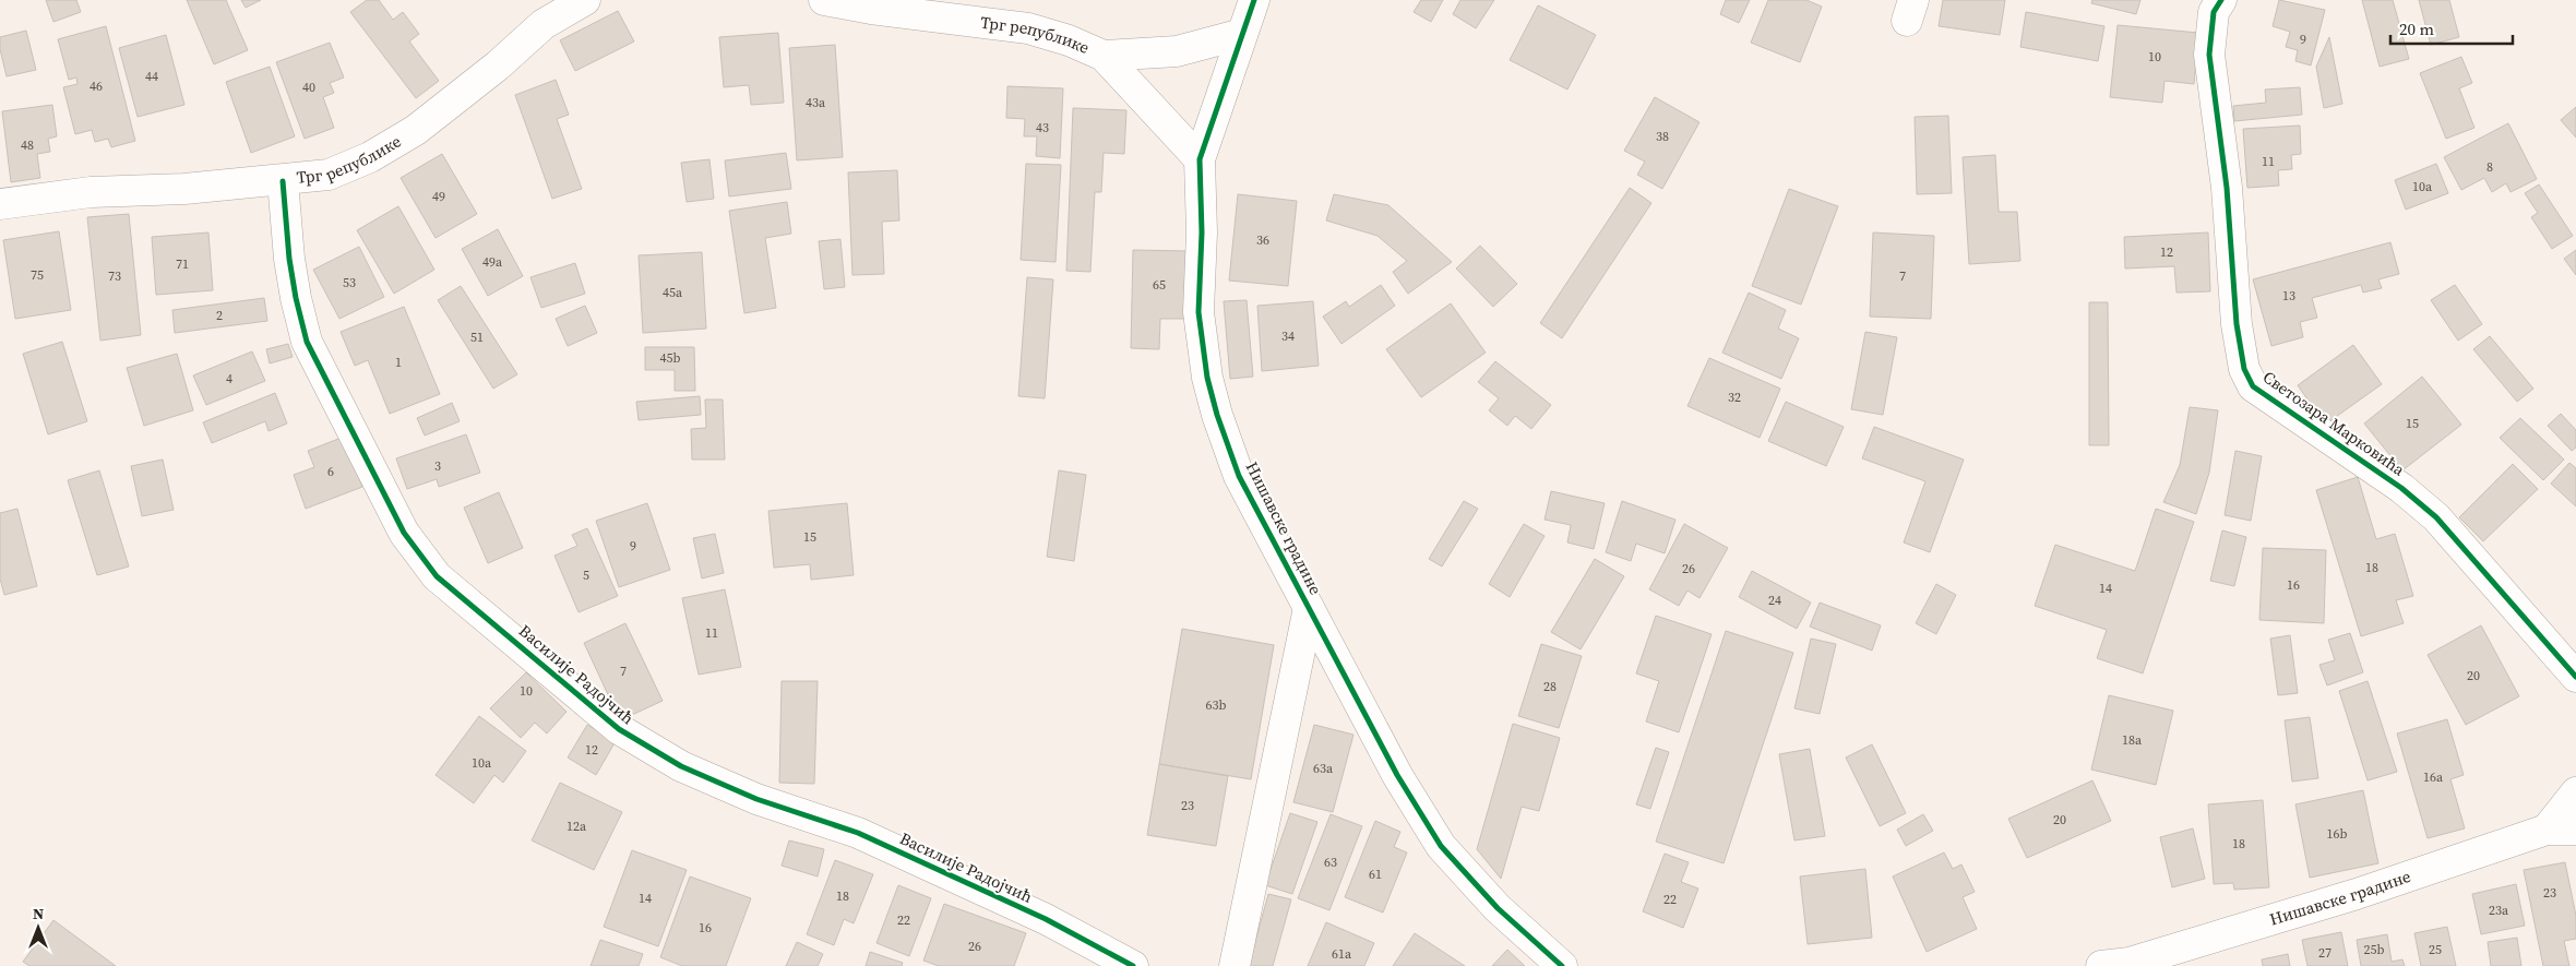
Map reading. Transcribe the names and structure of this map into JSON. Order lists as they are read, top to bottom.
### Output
{
  "streets": {
    "street": [
      "Трг републике",
      "Светозара Марковића",
      "Нишавске градине",
      "Василије Радојчић"
    ]
  },
  "crossings": [
    ["Трг републике", "Нишавске градине"],
    ["Трг републике", "Василије Радојчић"]
  ],
  "house_numbers": [
    "9",
    "10",
    "44",
    "46",
    "40",
    "43a",
    "43",
    "38",
    "48",
    "11",
    "8",
    "10a",
    "49",
    "36",
    "12",
    "49a",
    "71",
    "75",
    "73",
    "7",
    "53",
    "65",
    "45a",
    "13",
    "2",
    "34",
    "51",
    "45b",
    "1",
    "4",
    "32",
    "15",
    "3",
    "6",
    "15",
    "9",
    "18",
    "26",
    "5",
    "16",
    "14",
    "24",
    "11",
    "7",
    "20",
    "28",
    "10",
    "63b",
    "18a",
    "12",
    "10a",
    "63a",
    "16a",
    "23",
    "20",
    "12a",
    "16b",
    "18",
    "63",
    "61",
    "23",
    "18",
    "14",
    "22",
    "23a",
    "22",
    "16",
    "26",
    "25b",
    "25",
    "27",
    "61a"
  ],
  "scale_bar": "20 m",
  "north": "top"
}
